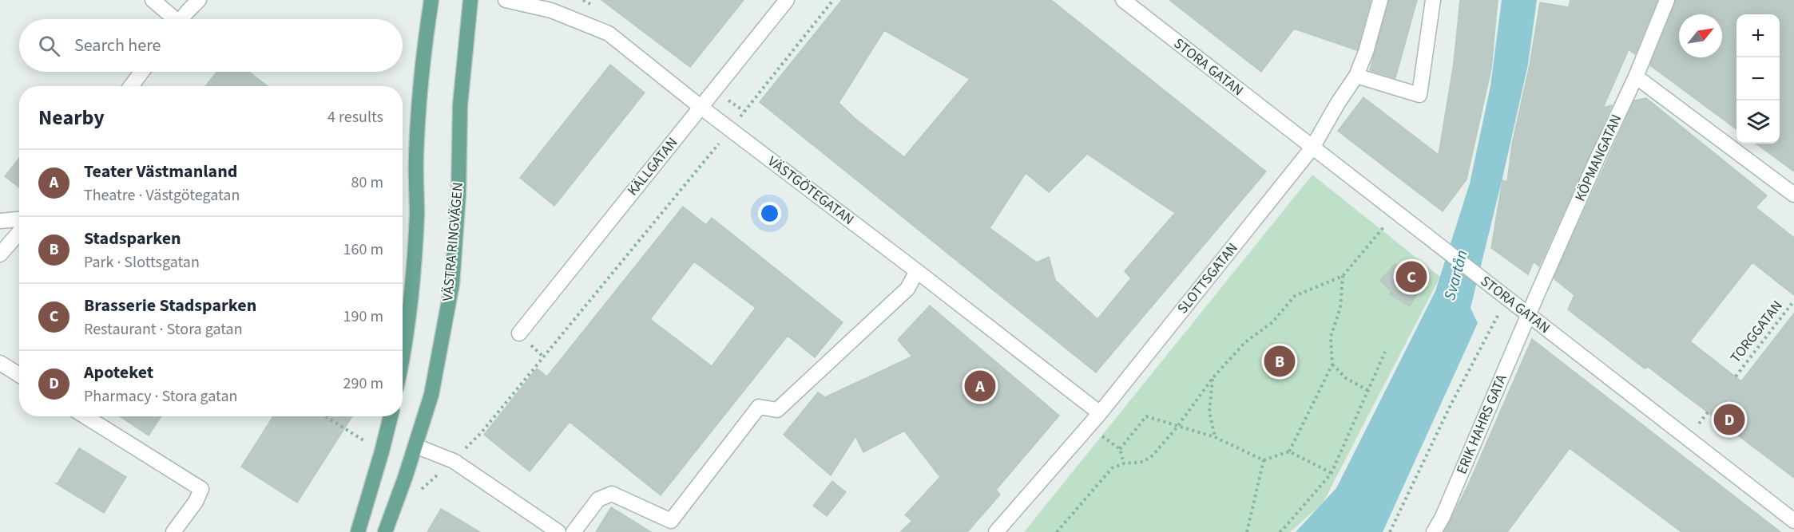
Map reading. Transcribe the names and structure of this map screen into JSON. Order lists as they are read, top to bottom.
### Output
{
  "streets": {
    "main road": ["VÄSTRA RINGVÄGEN"],
    "street": [
      "STORA GATAN",
      "KÖPMANGATAN",
      "KÄLLGATAN",
      "VÄSTGÖTEGATAN",
      "SLOTTSGATAN",
      "ERIK HAHRS GATA"
    ],
    "path": ["TORGGATAN"]
  },
  "crossings": [
    ["STORA GATAN", "KÖPMANGATAN"],
    ["STORA GATAN", "SLOTTSGATAN"],
    ["STORA GATAN", "ERIK HAHRS GATA"],
    ["KÖPMANGATAN", "ERIK HAHRS GATA"],
    ["KÄLLGATAN", "VÄSTGÖTEGATAN"],
    ["VÄSTGÖTEGATAN", "SLOTTSGATAN"]
  ],
  "water": ["Svartån"],
  "north": "top right",
  "page": {
    "map_buttons": ["+", "−"],
    "search": "Search here",
    "heading": ["Nearby", "4 results"],
    "list": [
      {
        "mark": "A",
        "name": "Teater Västmanland",
        "note": "Theatre · Västgötegatan",
        "value": "80 m"
      },
      {
        "mark": "B",
        "name": "Stadsparken",
        "note": "Park · Slottsgatan",
        "value": "160 m"
      },
      {
        "mark": "C",
        "name": "Brasserie Stadsparken",
        "note": "Restaurant · Stora gatan",
        "value": "190 m"
      },
      {
        "mark": "D",
        "name": "Apoteket",
        "note": "Pharmacy · Stora gatan",
        "value": "290 m"
      }
    ],
    "pins": [
      "C",
      "B",
      "A",
      "D"
    ]
  }
}
